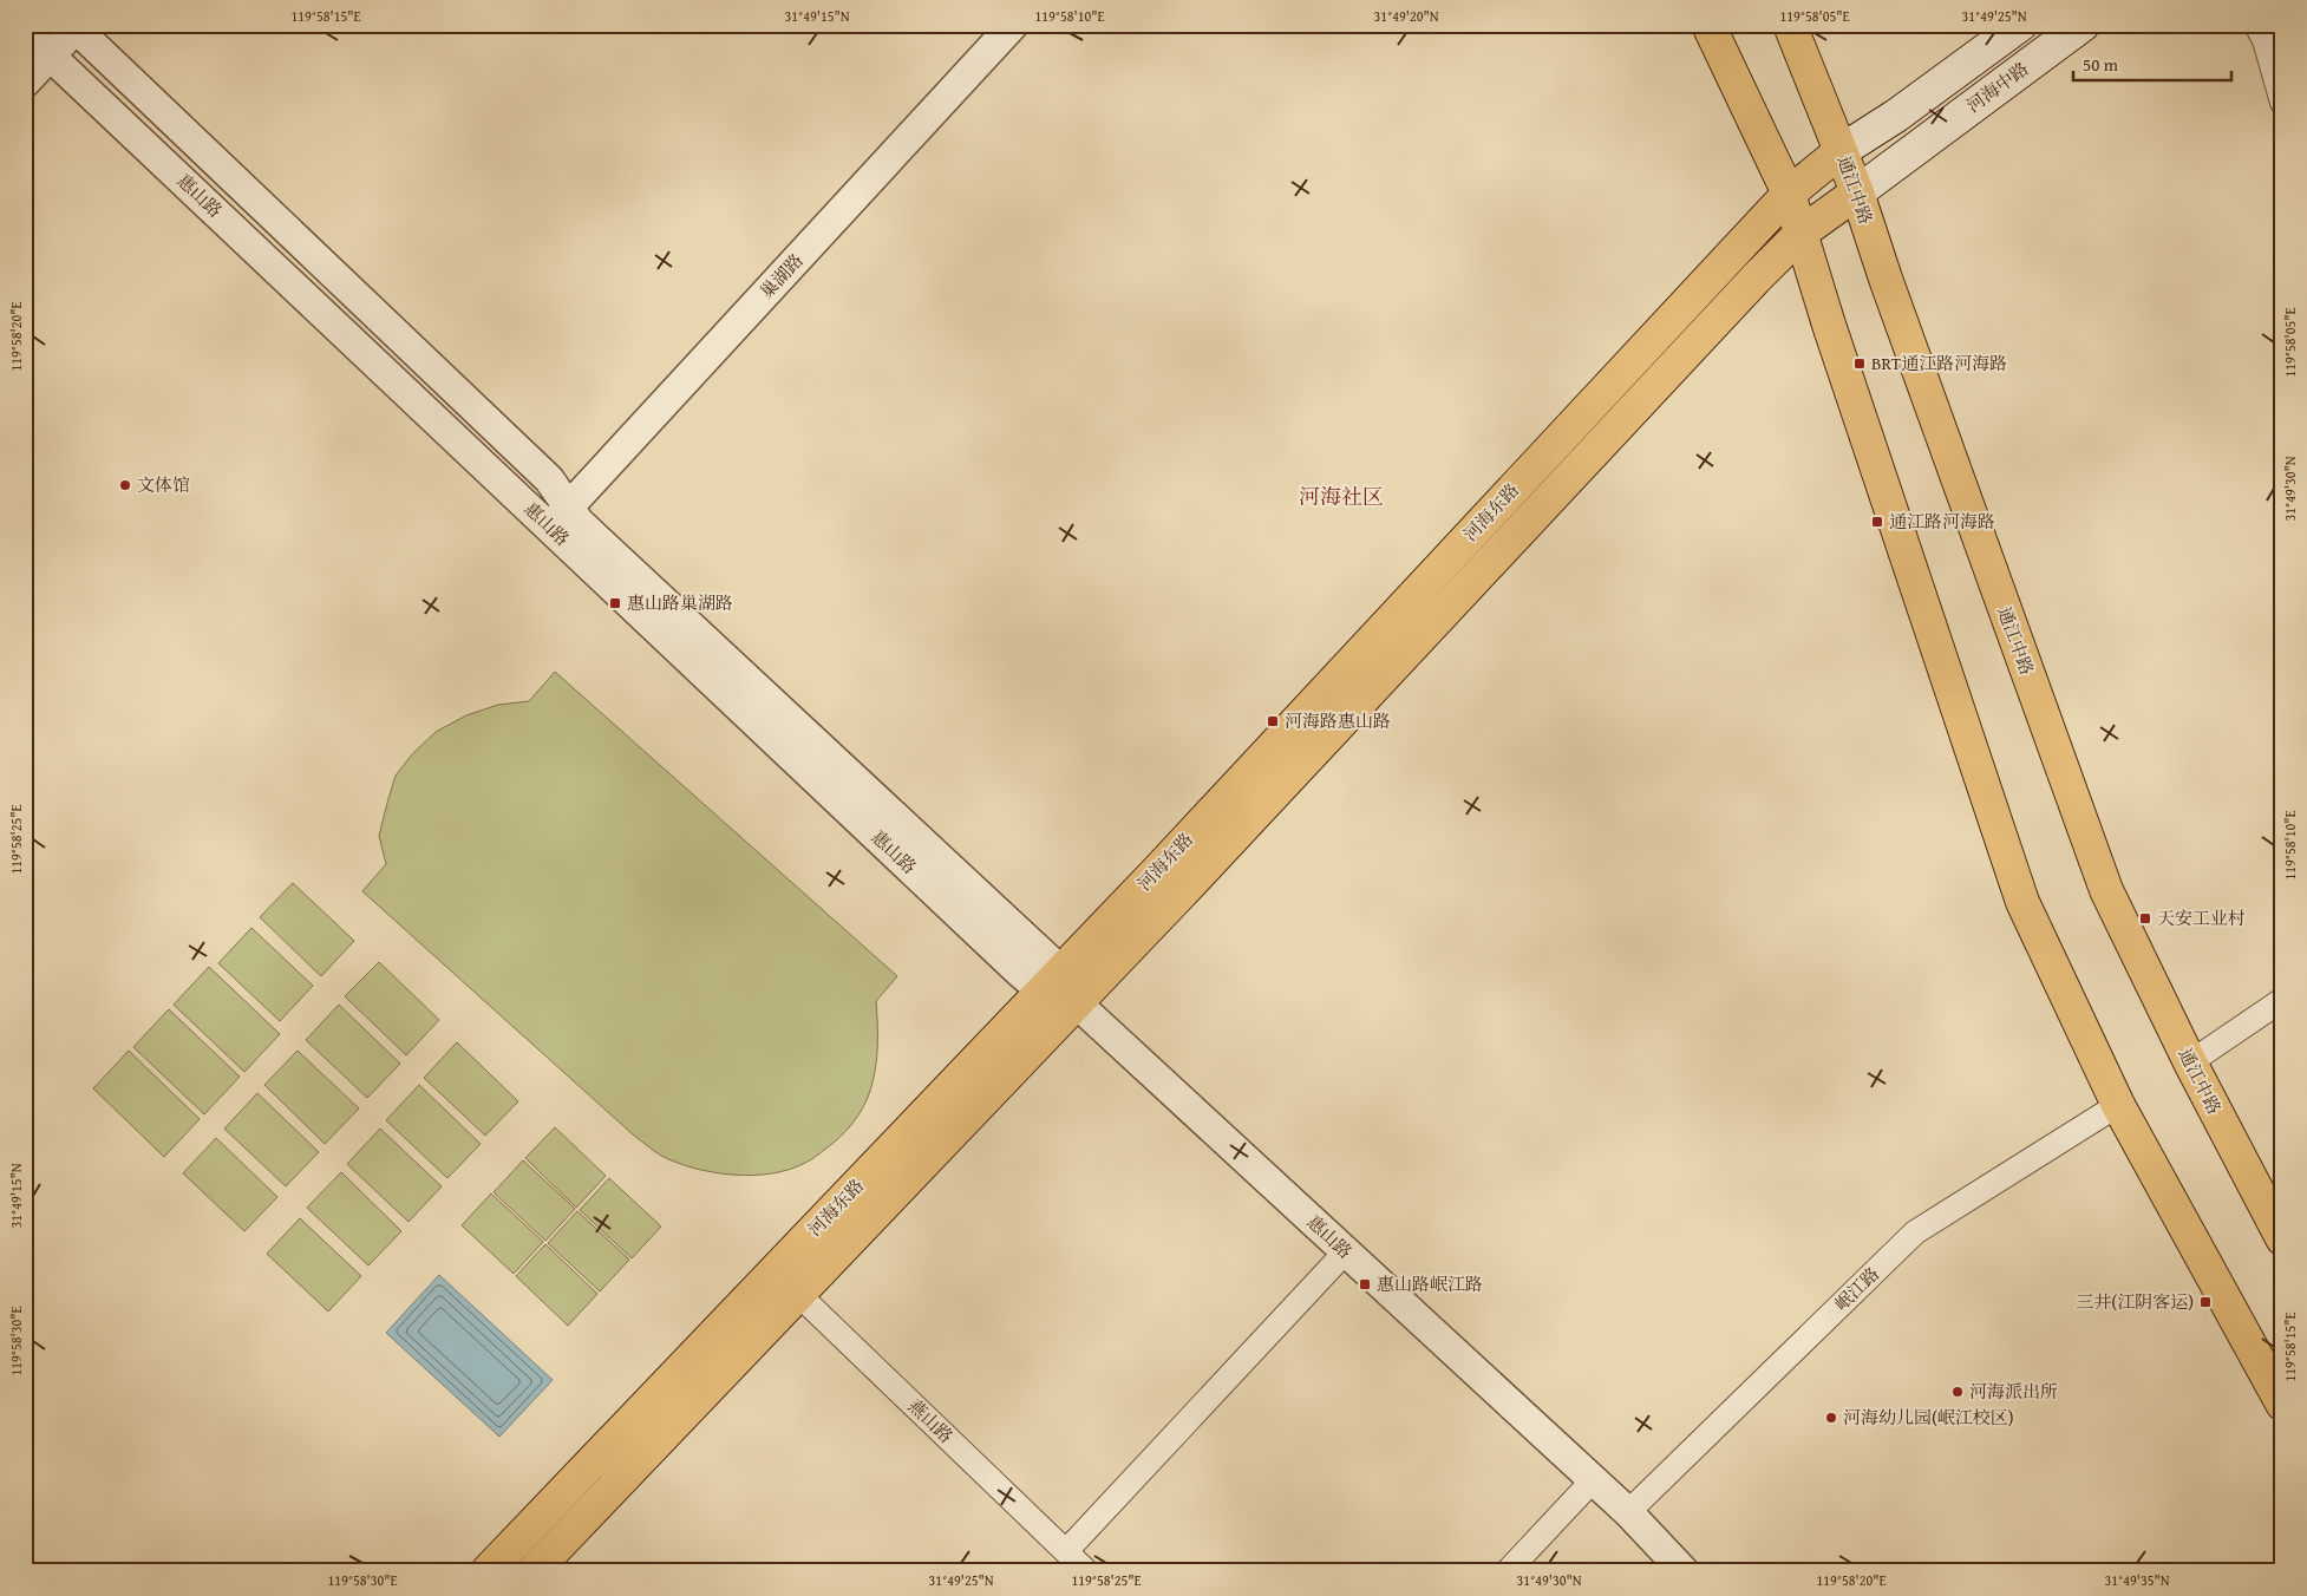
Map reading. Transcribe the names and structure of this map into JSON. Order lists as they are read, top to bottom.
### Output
{
  "streets": {
    "main road": ["河海中路", "通江中路", "河海东路"],
    "street": [
      "惠山路",
      "巢湖路",
      "岷江路",
      "燕山路"
    ]
  },
  "crossings": [
    ["河海中路", "通江中路"],
    ["河海中路", "河海东路"],
    ["通江中路", "河海东路"],
    ["惠山路", "巢湖路"],
    ["惠山路", "河海东路"],
    ["惠山路", "岷江路"],
    ["河海东路", "燕山路"]
  ],
  "districts": ["河海社区"],
  "places": {
    "transit": [
      "BRT通江路河海路",
      "通江路河海路",
      "惠山路巢湖路",
      "河海路惠山路",
      "天安工业村",
      "惠山路岷江路",
      "三井(江阴客运)"
    ],
    "other": ["文体馆", "河海派出所", "河海幼儿园(岷江校区)"]
  },
  "scale_bar": "50 m",
  "coordinates": [
    "119°58'15\"E",
    "31°49'15\"N",
    "119°58'10\"E",
    "31°49'20\"N",
    "119°58'05\"E",
    "31°49'25\"N",
    "119°58'20\"E",
    "31°49'30\"N",
    "119°58'25\"E",
    "119°58'30\"E",
    "31°49'35\"N"
  ]
}
